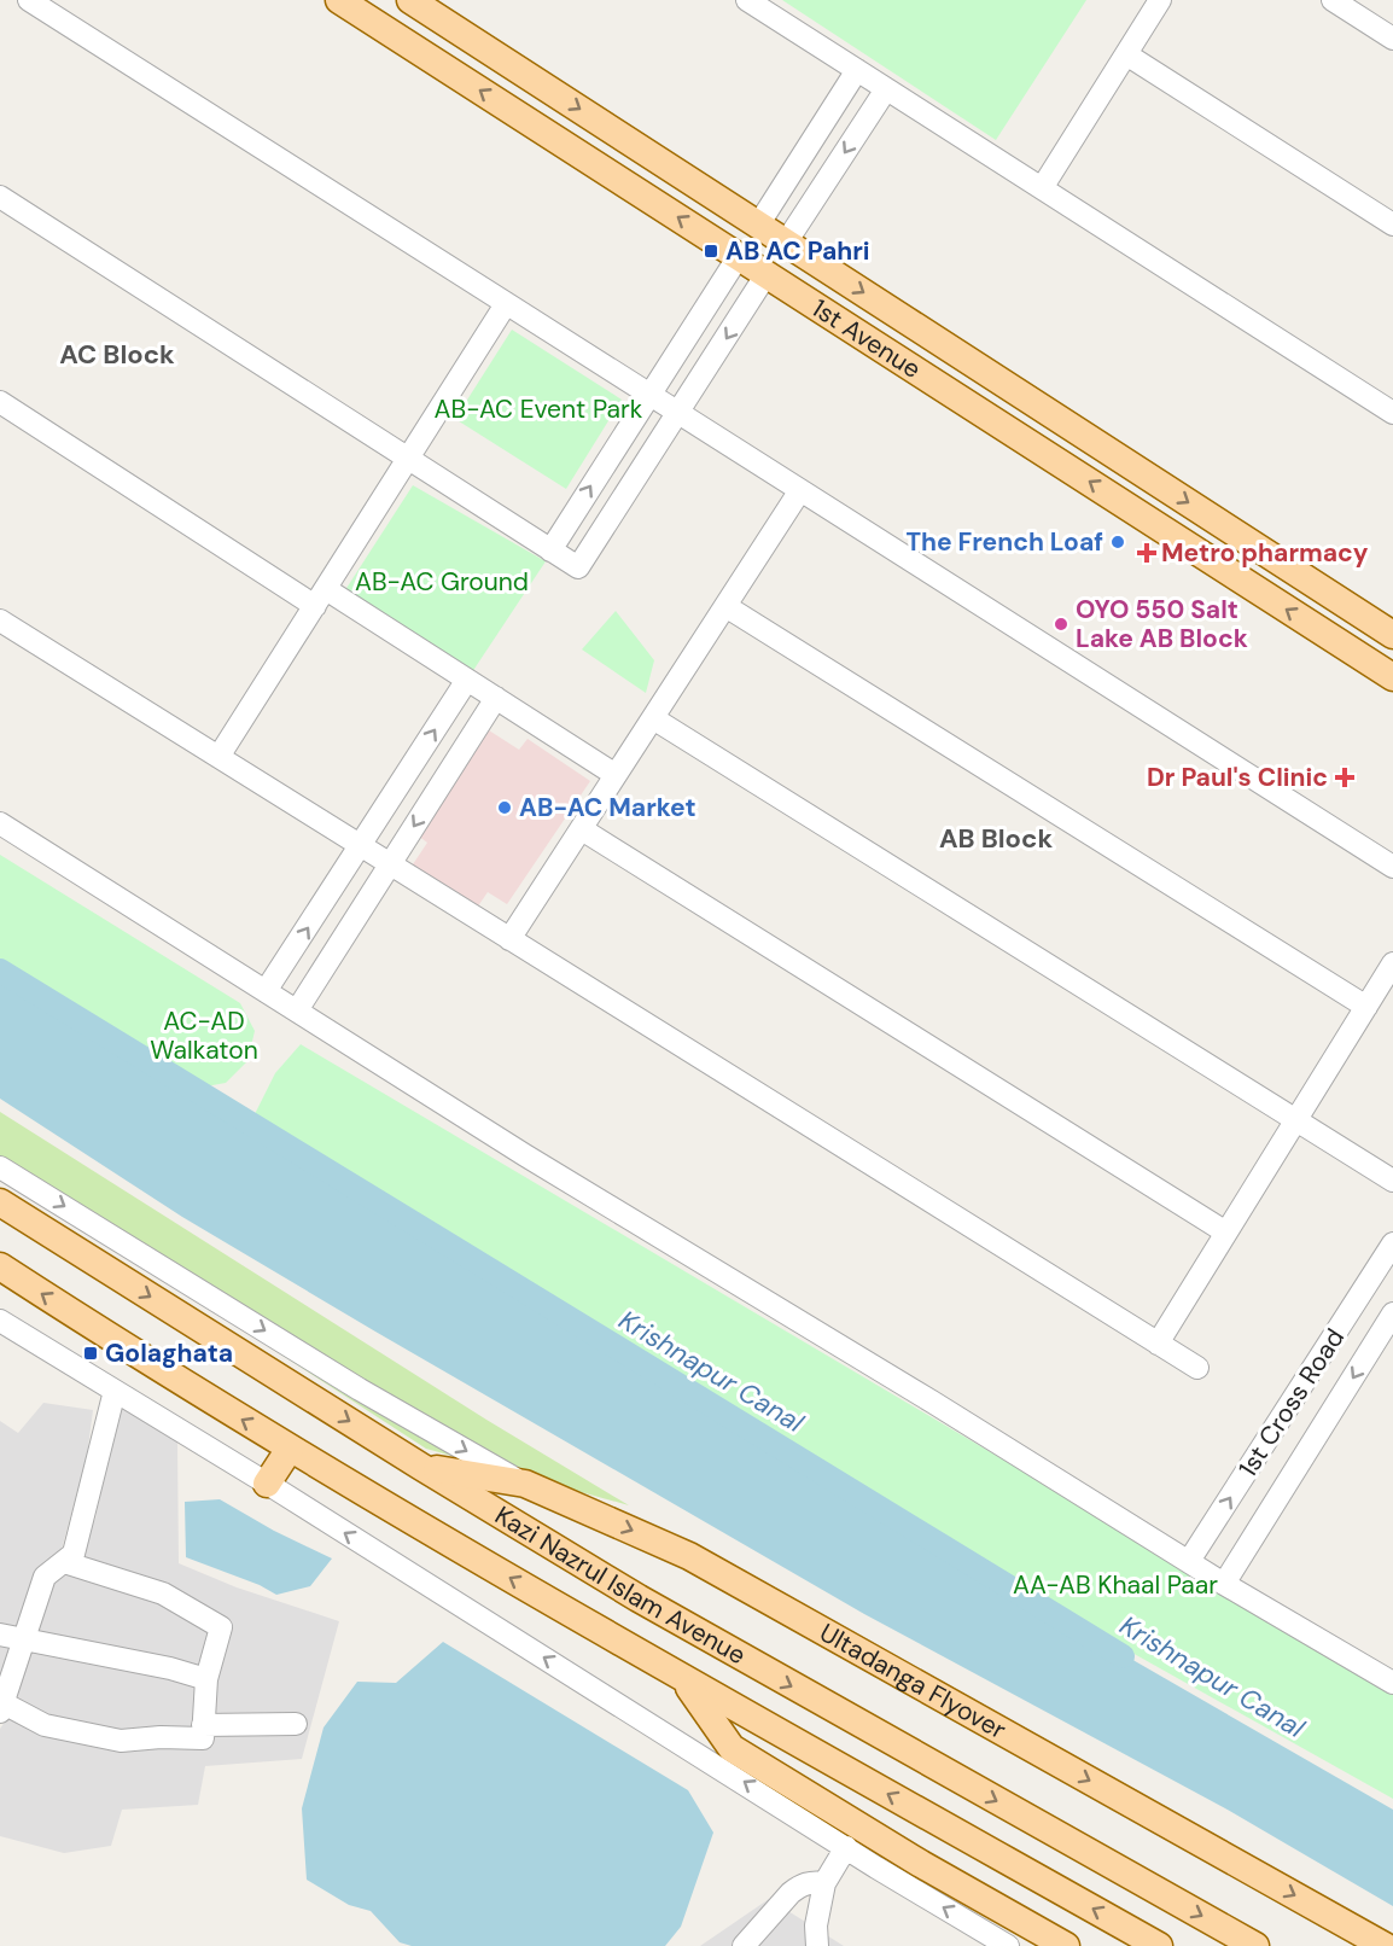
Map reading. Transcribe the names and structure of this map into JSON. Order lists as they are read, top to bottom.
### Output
{
  "streets": {
    "main road": ["1st Avenue", "Kazi Nazrul Islam Avenue", "Ultadanga Flyover"],
    "street": ["1st Cross Road"]
  },
  "crossings": [
    ["Kazi Nazrul Islam Avenue", "Ultadanga Flyover"]
  ],
  "districts": ["AC Block", "AB Block"],
  "water": ["Krishnapur Canal"],
  "parks": [
    "AB-AC Event Park",
    "AB-AC Ground",
    "AC-AD Walkaton",
    "AA-AB Khaal Paar"
  ],
  "places": {
    "transit": ["AB AC Pahri", "Golaghata"],
    "other": ["The French Loaf", "OYO 550 Salt Lake AB Block", "AB-AC Market"],
    "health": ["Metro pharmacy", "Dr Paul's Clinic"]
  }
}
